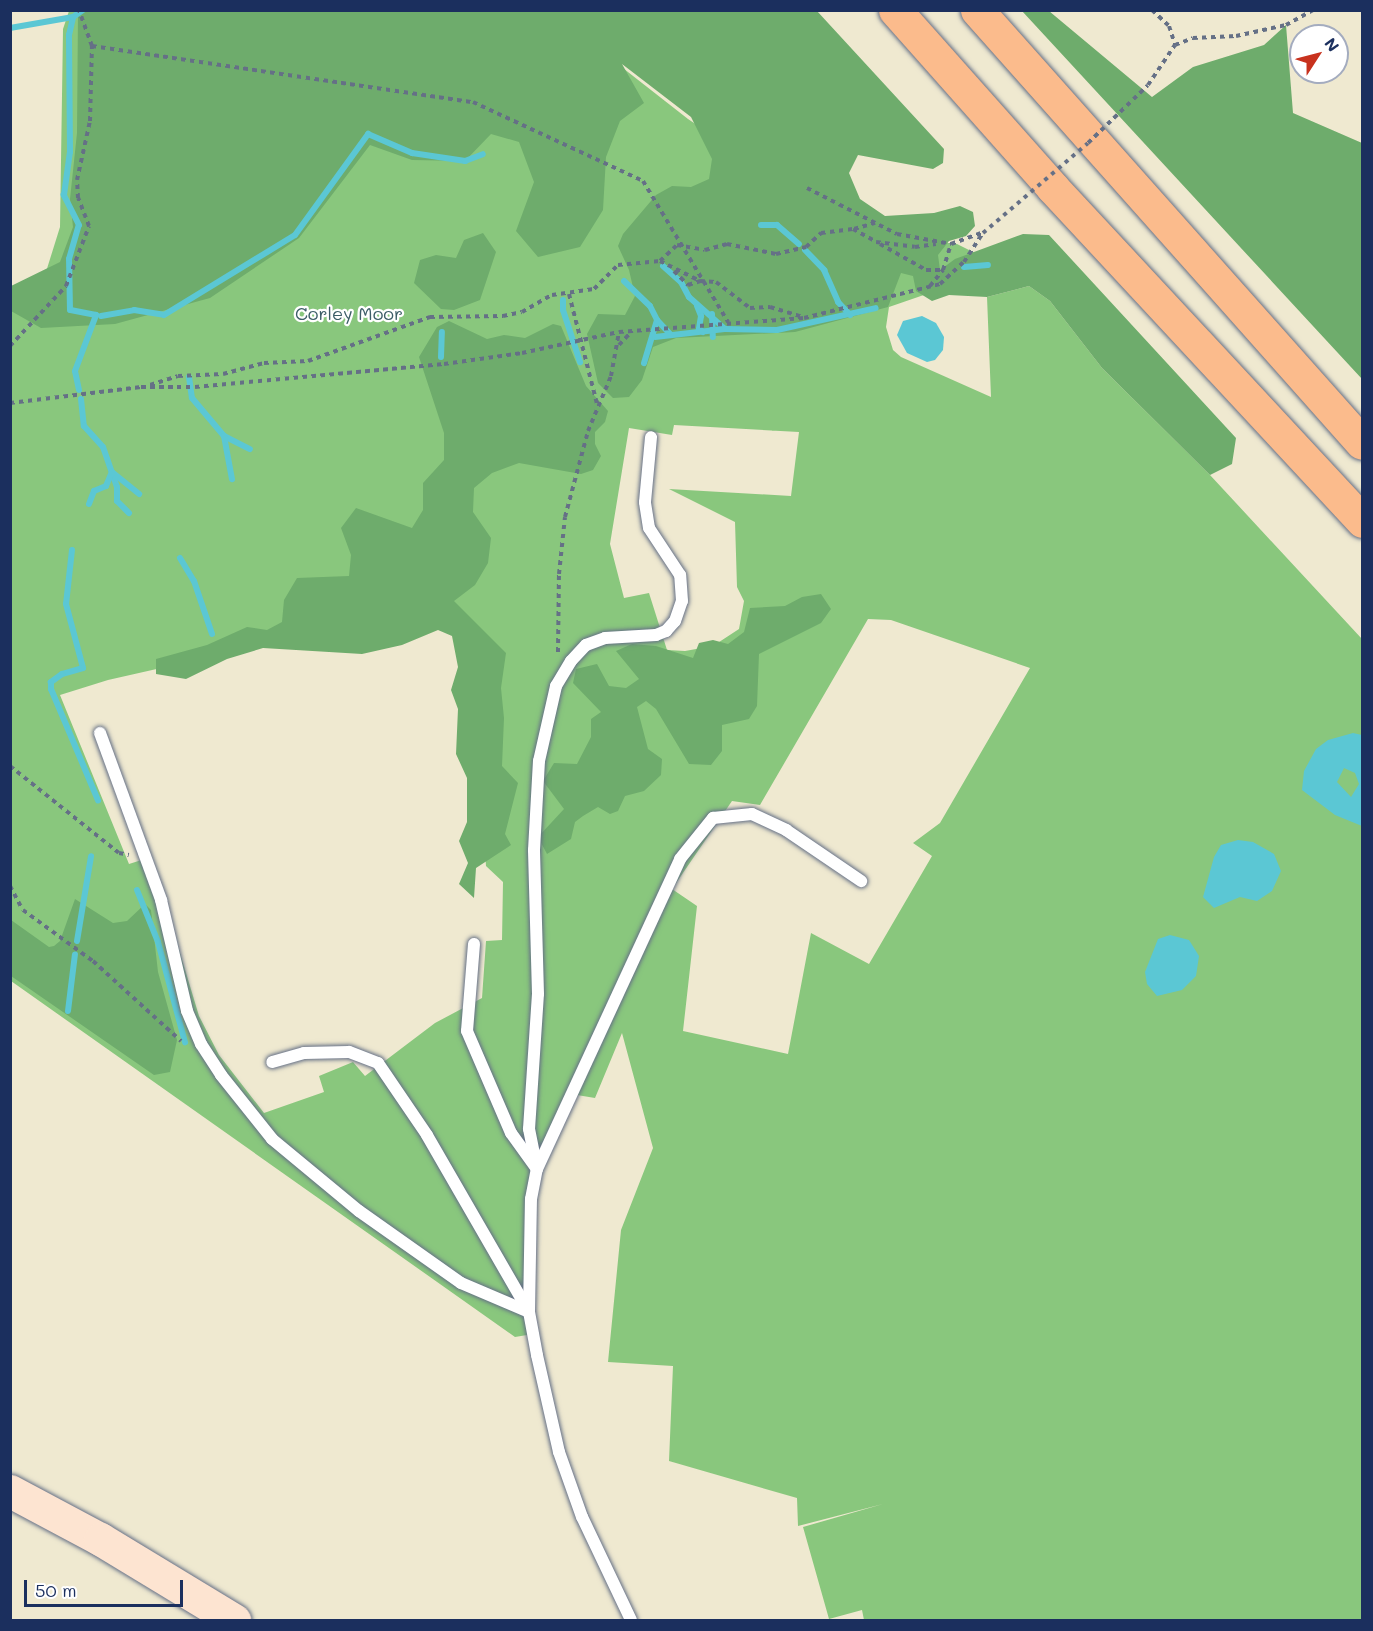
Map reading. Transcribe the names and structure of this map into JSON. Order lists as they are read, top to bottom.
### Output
{
  "parks": ["Corley Moor"],
  "scale_bar": "50 m",
  "north": "top right"
}
